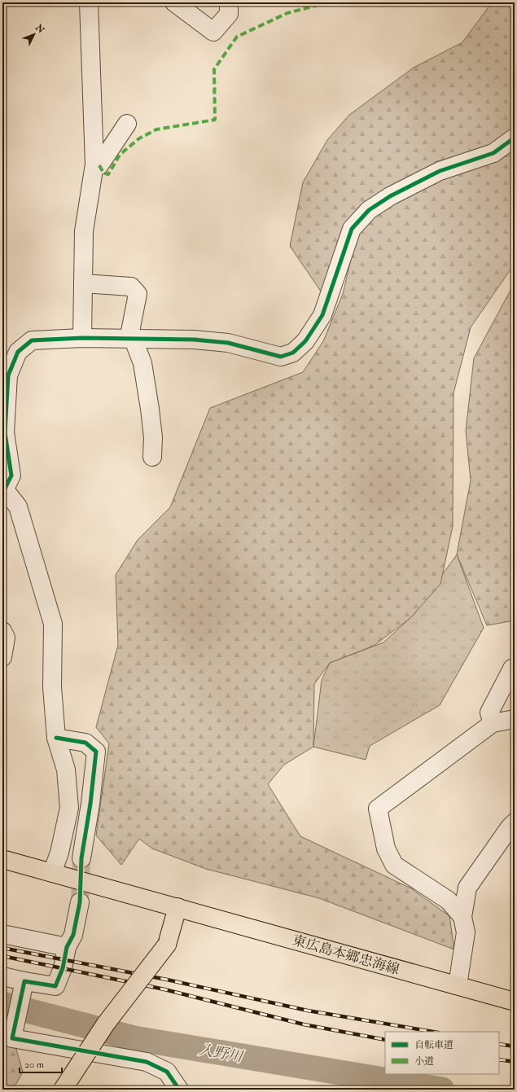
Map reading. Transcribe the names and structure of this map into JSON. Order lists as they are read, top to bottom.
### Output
{
  "streets": {
    "main road": ["東広島本郷忠海線"]
  },
  "water": ["入野川"],
  "legend": ["自転車道", "小道"],
  "scale_bar": "20 m",
  "north": "top right"
}
